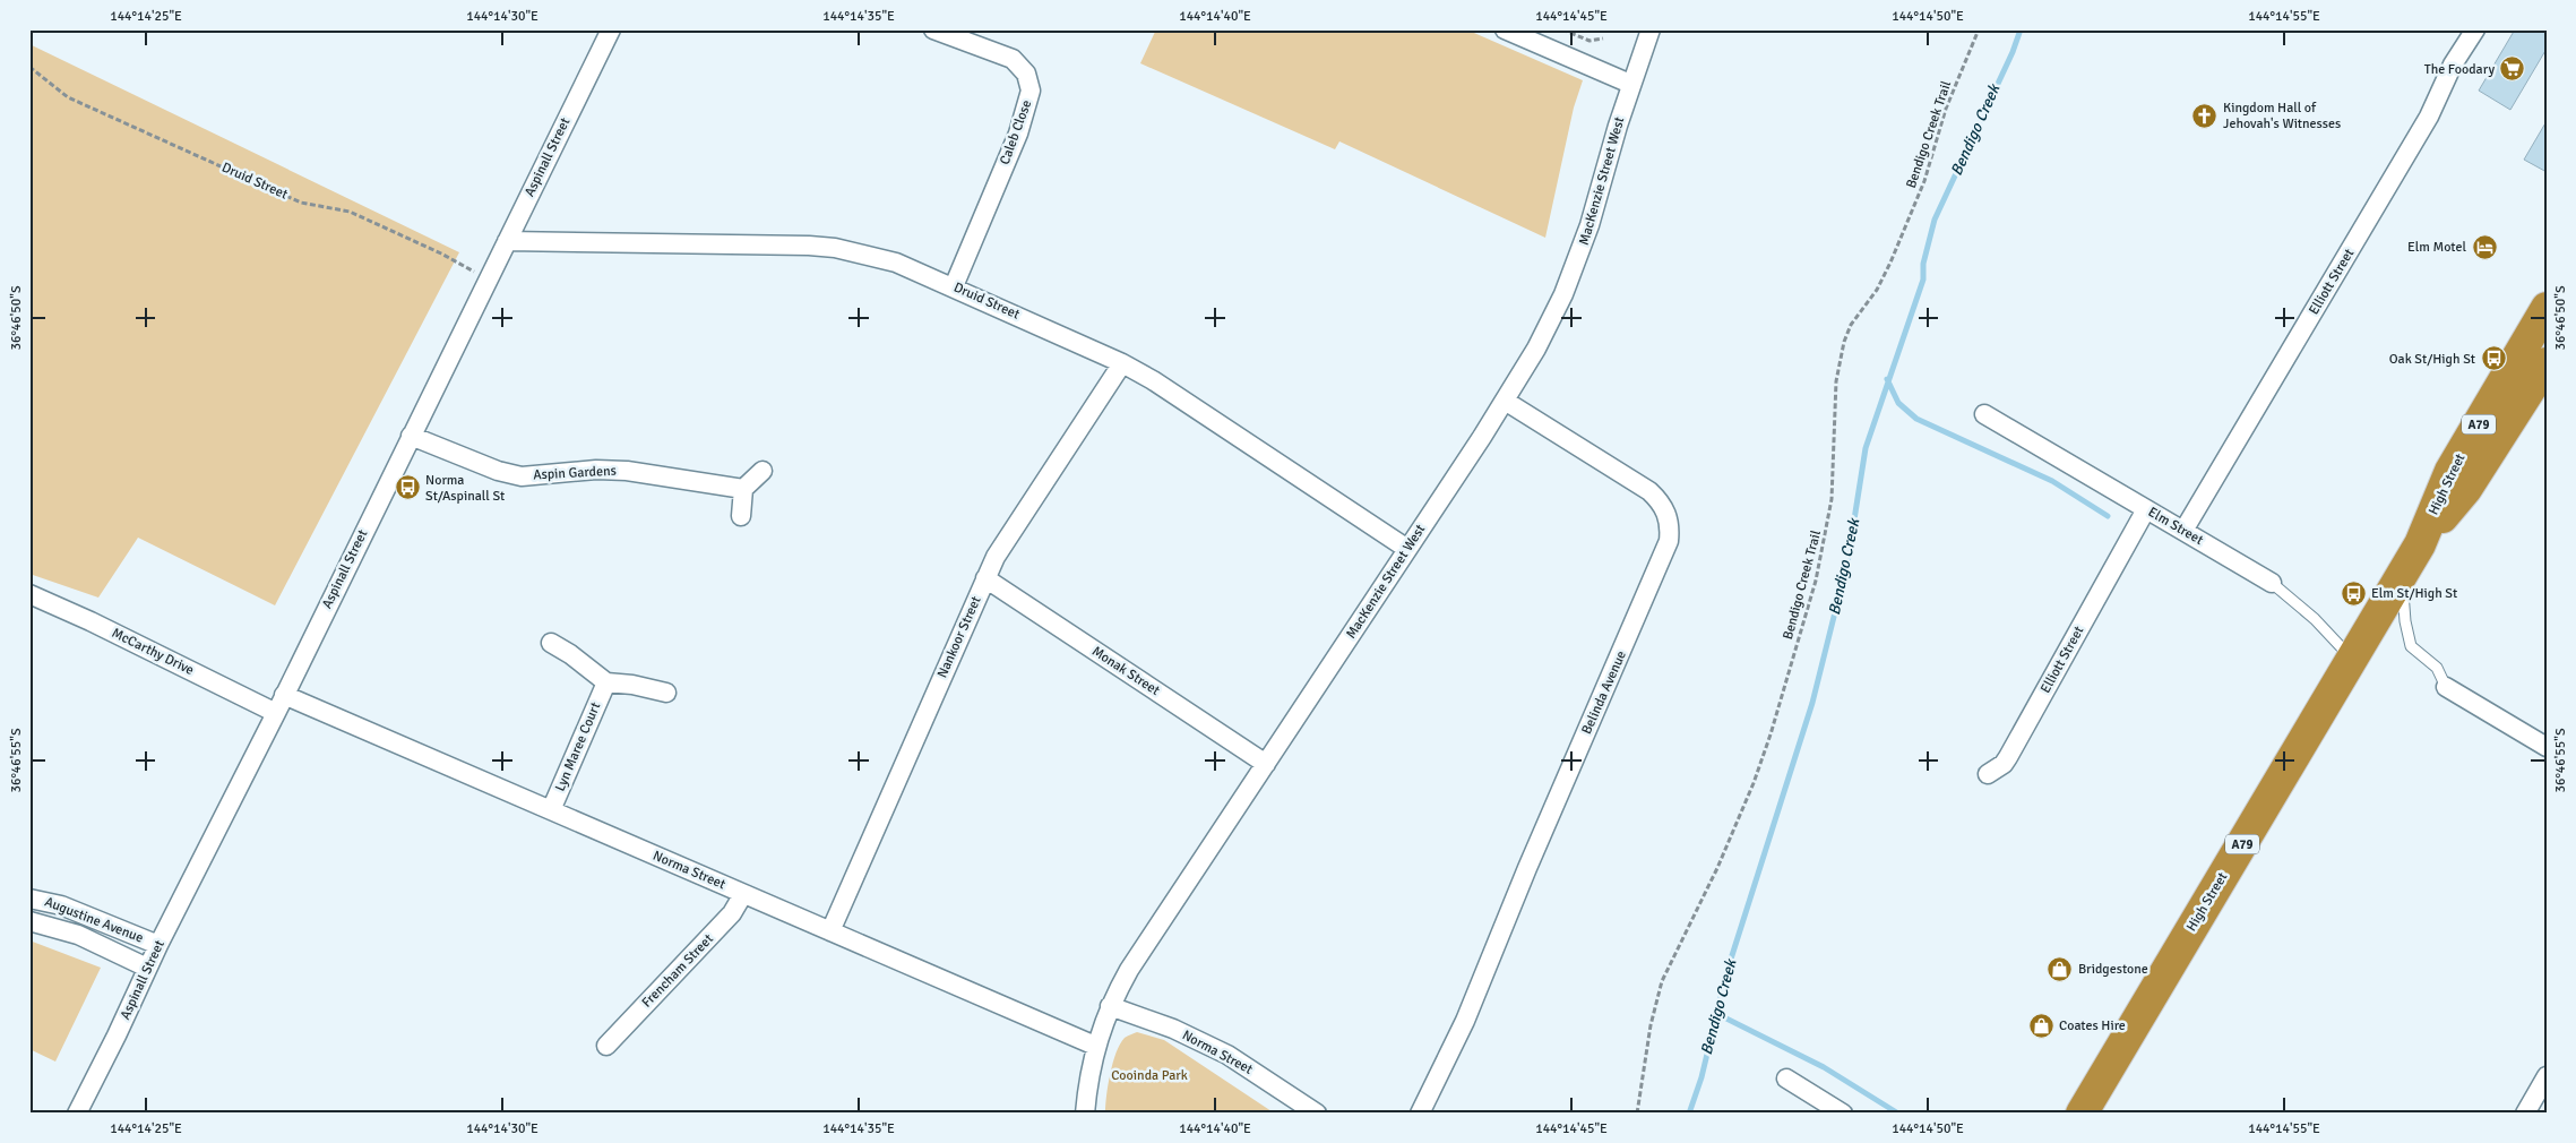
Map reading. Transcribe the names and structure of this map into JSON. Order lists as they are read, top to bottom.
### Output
{
  "streets": {
    "highway": ["A79", "High Street"],
    "street": [
      "Caleb Close",
      "Aspinall Street",
      "Druid Street",
      "MacKenzie Street West",
      "Elliott Street",
      "Aspin Gardens",
      "Elm Street",
      "Nankoor Street",
      "McCarthy Drive",
      "Monak Street",
      "Belinda Avenue",
      "Lyn Maree Court",
      "Norma Street",
      "Augustine Avenue",
      "Frencham Street"
    ],
    "path": ["Bendigo Creek Trail"]
  },
  "crossings": [
    ["Caleb Close", "Druid Street"],
    ["Aspinall Street", "Druid Street"],
    ["Aspinall Street", "Aspin Gardens"],
    ["Aspinall Street", "McCarthy Drive"],
    ["Aspinall Street", "Norma Street"],
    ["Aspinall Street", "Augustine Avenue"],
    ["Druid Street", "MacKenzie Street West"],
    ["Druid Street", "Nankoor Street"],
    ["MacKenzie Street West", "Monak Street"],
    ["MacKenzie Street West", "Belinda Avenue"],
    ["MacKenzie Street West", "Norma Street"],
    ["Elliott Street", "Elm Street"],
    ["High Street", "Elm Street"],
    ["Nankoor Street", "Monak Street"],
    ["Nankoor Street", "Norma Street"],
    ["Lyn Maree Court", "Norma Street"],
    ["Norma Street", "Frencham Street"]
  ],
  "water": ["Bendigo Creek"],
  "parks": ["Cooinda Park"],
  "places": {
    "supermarket": ["The Foodary"],
    "church": ["Kingdom Hall of Jehovah's Witnesses"],
    "hotel": ["Elm Motel"],
    "bus stop": ["Oak St/High St", "Norma St/Aspinall St", "Elm St/High St"],
    "shop": ["Bridgestone", "Coates Hire"]
  },
  "coordinates": [
    "144°14'25\"E",
    "144°14'30\"E",
    "144°14'35\"E",
    "144°14'40\"E",
    "144°14'45\"E",
    "144°14'50\"E",
    "144°14'55\"E",
    "36°46'50\"S",
    "36°46'55\"S"
  ]
}
